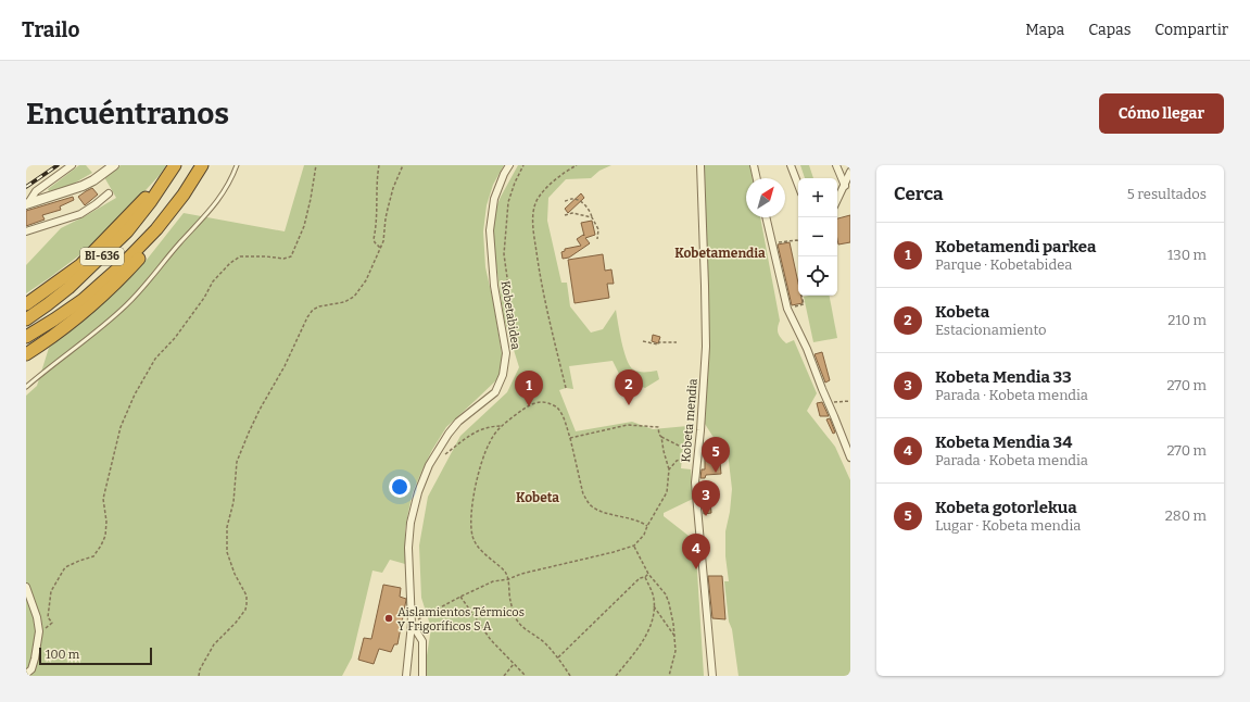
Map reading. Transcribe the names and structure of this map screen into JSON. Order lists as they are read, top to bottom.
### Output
{
  "streets": {
    "highway": ["BI-636"],
    "street": ["Kobetabidea", "Kobeta mendia"]
  },
  "districts": ["Kobetamendia", "Kobeta"],
  "places": ["Aislamientos Térmicos Y Frigoríficos S A"],
  "scale_bar": "100 m",
  "north": "top right",
  "page": {
    "header": "Trailo",
    "nav": ["Mapa", "Capas", "Compartir"],
    "buttons": "Cómo llegar",
    "title": "Encuéntranos",
    "heading": ["Cerca", "5 resultados"],
    "map_buttons": ["+", "−"],
    "list": [
      {
        "mark": "1",
        "name": "Kobetamendi parkea",
        "note": "Parque · Kobetabidea",
        "value": "130 m"
      },
      {
        "mark": "2",
        "name": "Kobeta",
        "note": "Estacionamiento",
        "value": "210 m"
      },
      {
        "mark": "3",
        "name": "Kobeta Mendia 33",
        "note": "Parada · Kobeta mendia",
        "value": "270 m"
      },
      {
        "mark": "4",
        "name": "Kobeta Mendia 34",
        "note": "Parada · Kobeta mendia",
        "value": "270 m"
      },
      {
        "mark": "5",
        "name": "Kobeta gotorlekua",
        "note": "Lugar · Kobeta mendia",
        "value": "280 m"
      }
    ],
    "pins": [
      "2",
      "1",
      "5",
      "3",
      "4"
    ],
    "scale": "100 m"
  }
}
